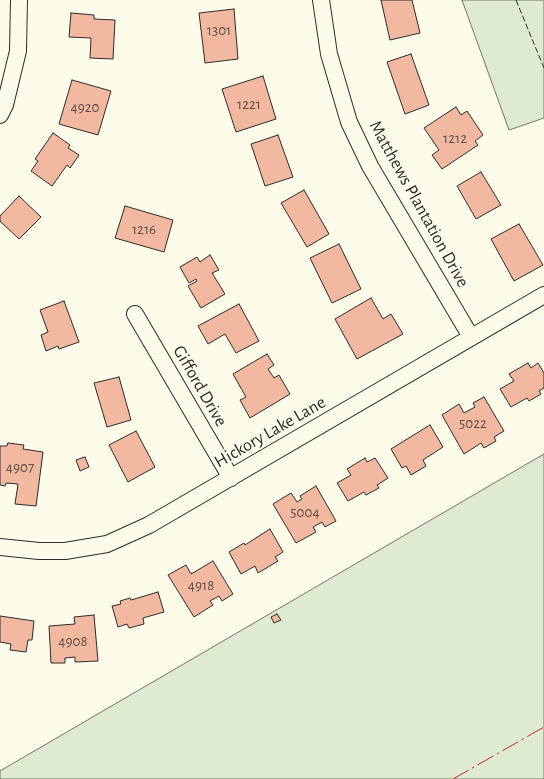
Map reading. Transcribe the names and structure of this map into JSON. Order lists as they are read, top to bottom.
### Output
{
  "streets": {
    "street": ["Matthews Plantation Drive", "Gifford Drive", "Hickory Lake Lane"]
  },
  "crossings": [
    ["Matthews Plantation Drive", "Hickory Lake Lane"],
    ["Gifford Drive", "Hickory Lake Lane"]
  ],
  "house_numbers": [
    "1301",
    "1221",
    "4920",
    "1212",
    "1216",
    "5022",
    "4907",
    "5004",
    "4918",
    "4908"
  ]
}
